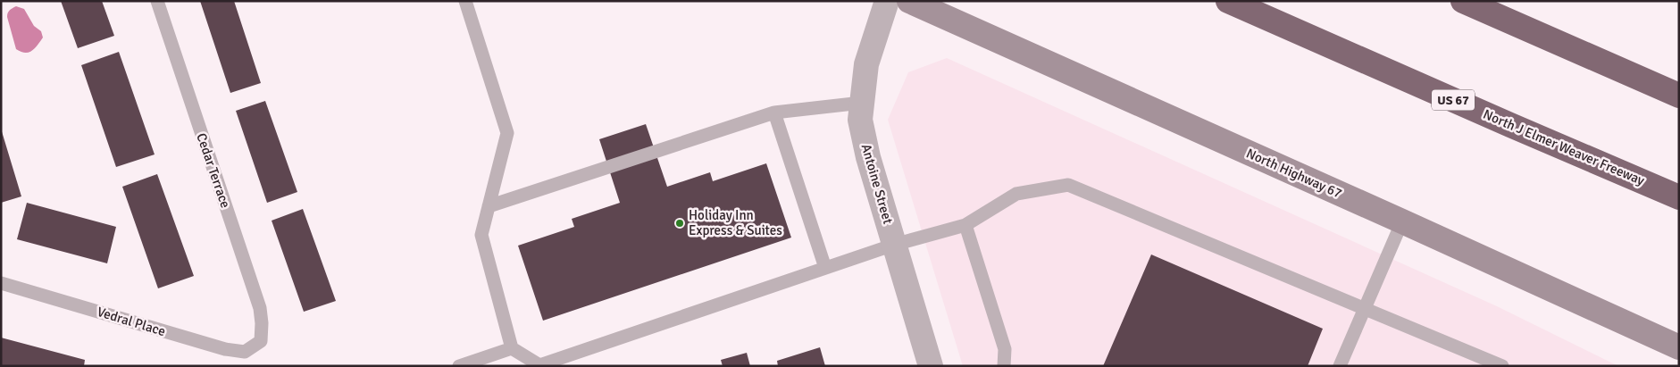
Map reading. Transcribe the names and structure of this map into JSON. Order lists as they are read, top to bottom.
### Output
{
  "streets": {
    "highway": ["US 67", "North J Elmer Weaver Freeway"],
    "main road": ["North Highway 67"],
    "street": ["Antoine Street"],
    "lane": ["Cedar Terrace", "Vedral Place"]
  },
  "crossings": [
    ["Cedar Terrace", "Vedral Place"]
  ],
  "places": ["Holiday Inn Express & Suites"]
}
